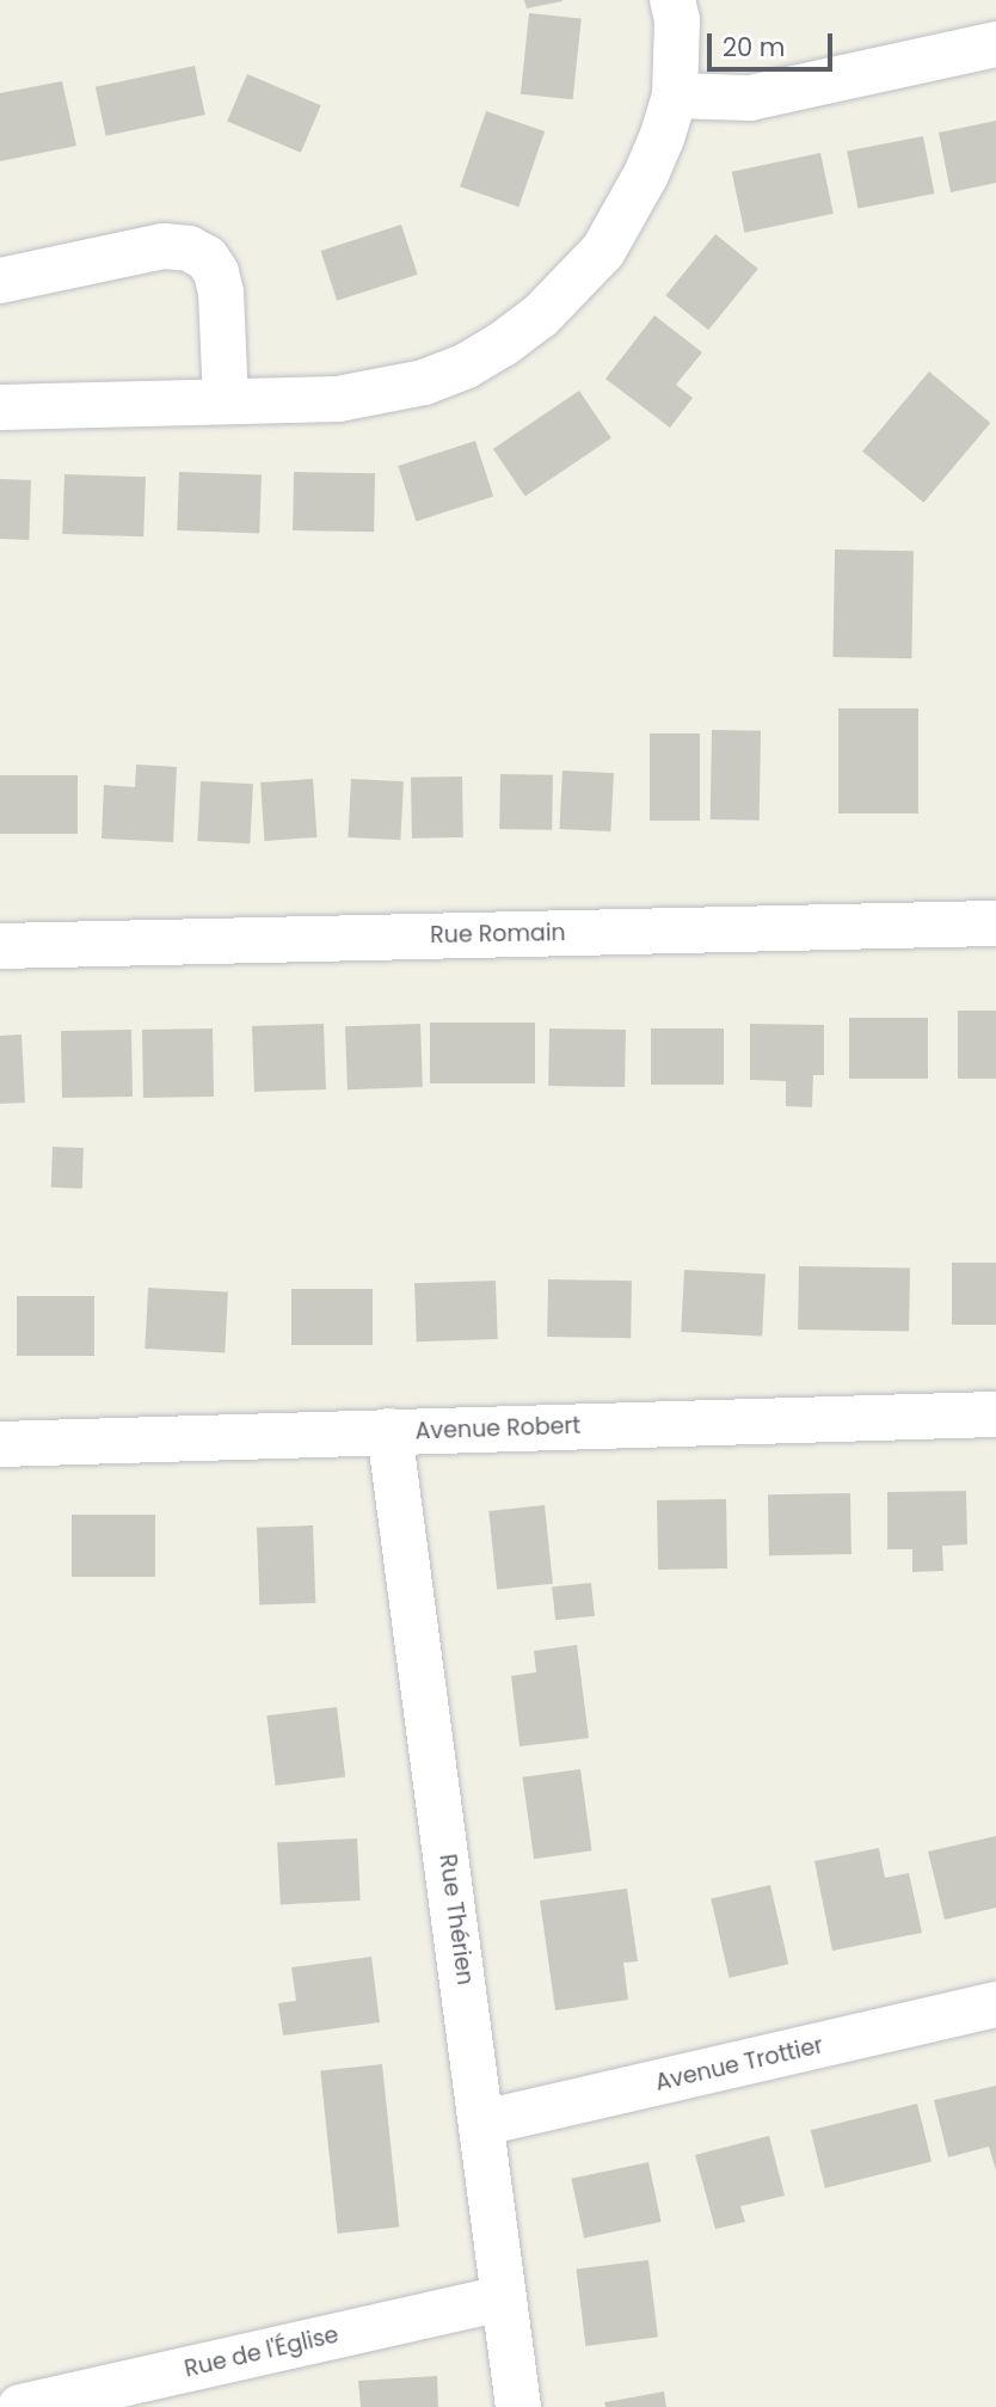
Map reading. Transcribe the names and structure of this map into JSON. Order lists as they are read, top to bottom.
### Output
{
  "streets": {
    "street": [
      "Rue Romain",
      "Avenue Robert",
      "Rue Thérien",
      "Avenue Trottier",
      "Rue de l'Église"
    ]
  },
  "crossings": [
    ["Avenue Robert", "Rue Thérien"],
    ["Rue Thérien", "Avenue Trottier"],
    ["Rue Thérien", "Rue de l'Église"]
  ],
  "scale_bar": "20 m"
}
